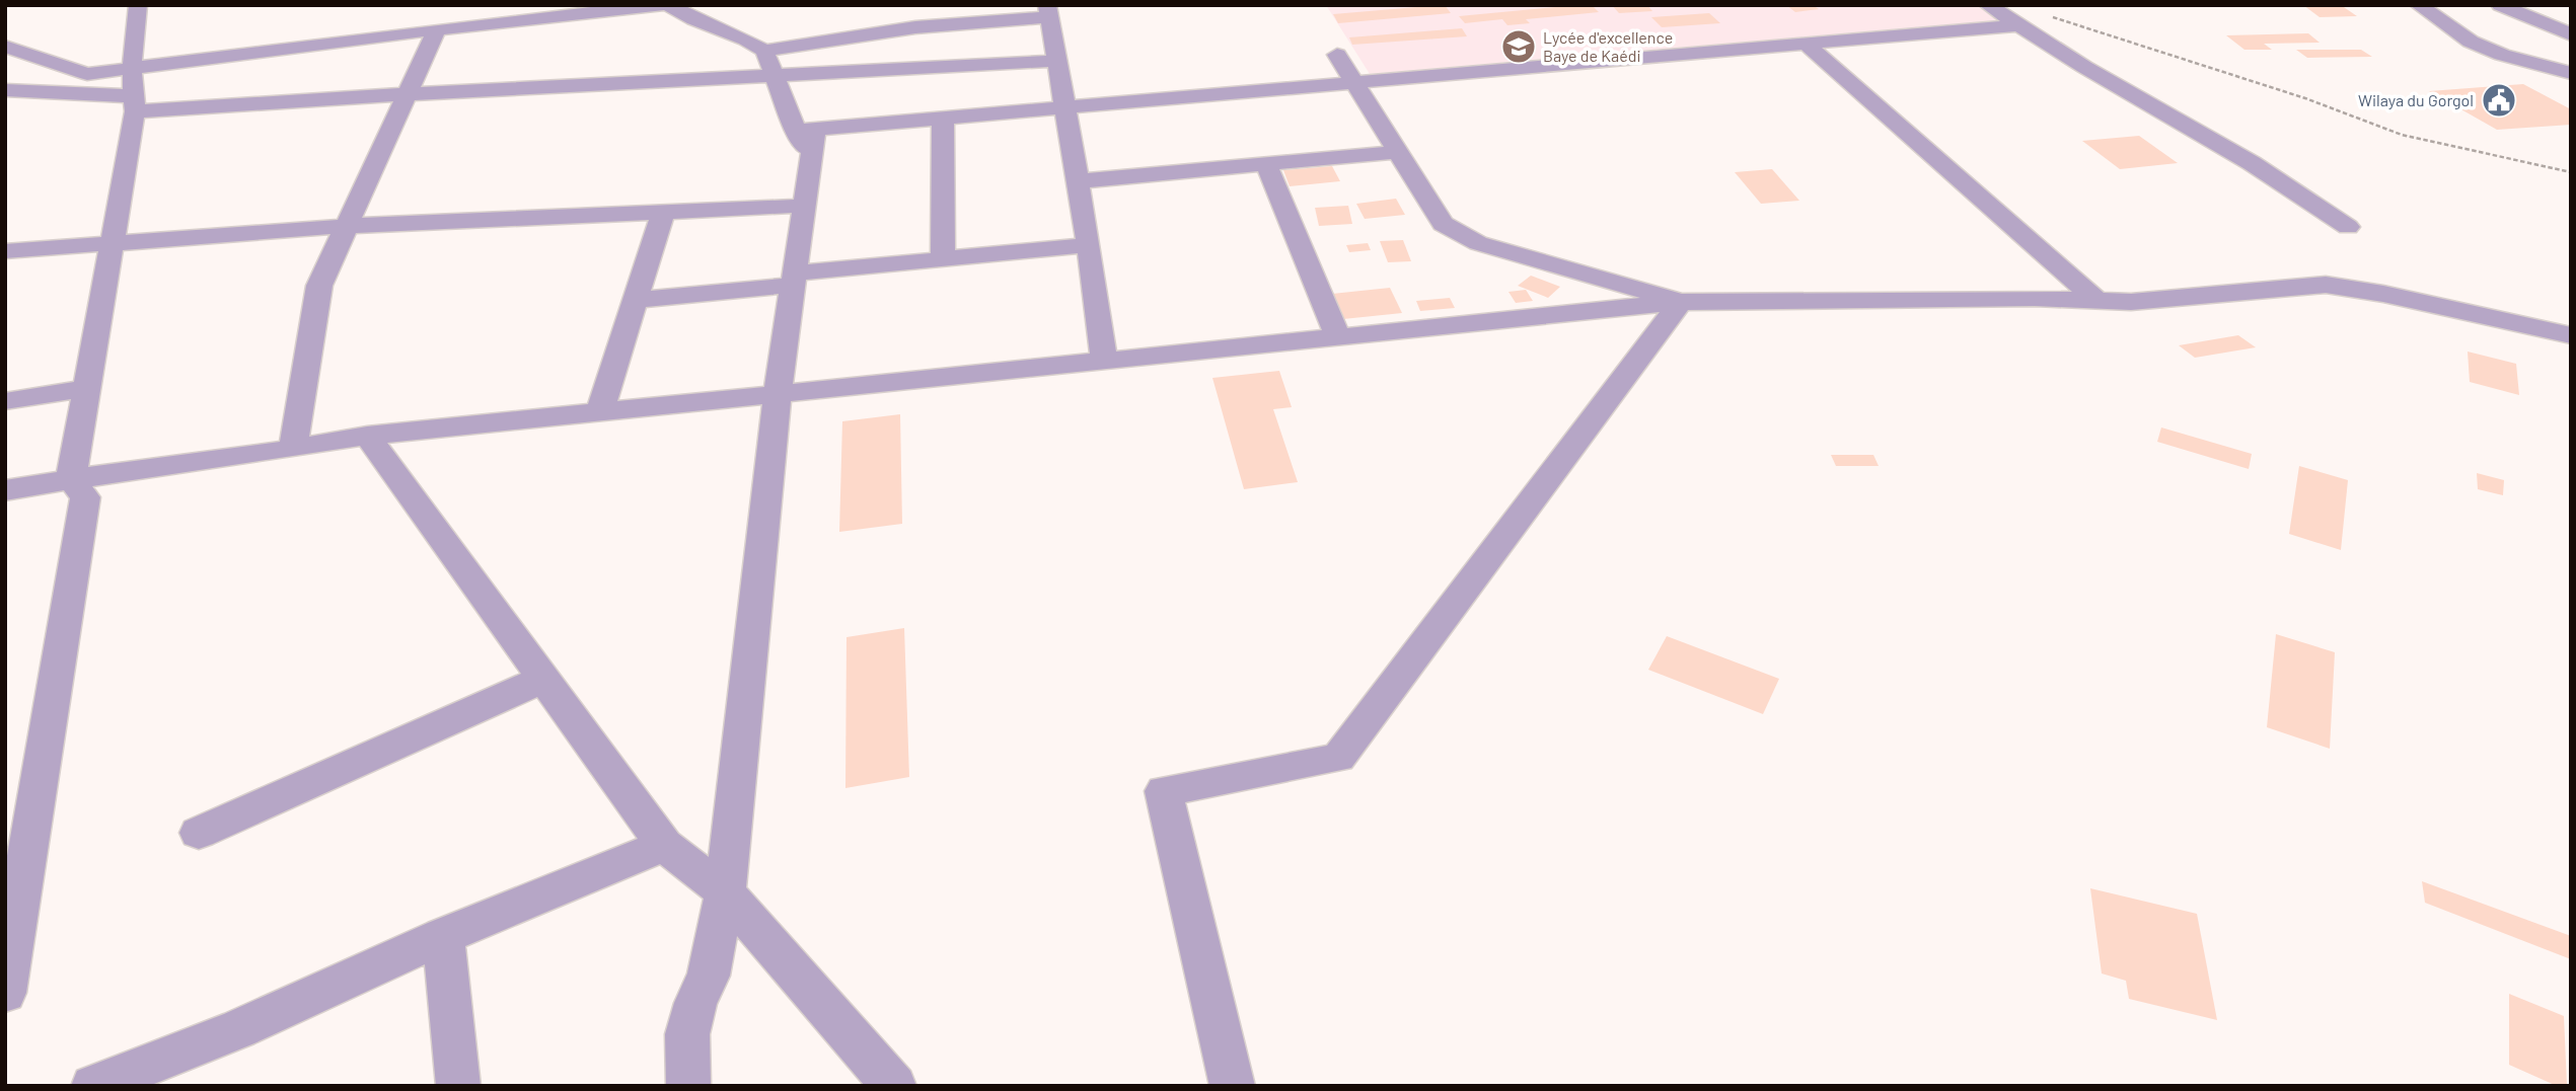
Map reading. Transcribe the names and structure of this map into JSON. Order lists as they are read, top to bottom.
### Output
{
  "places": {
    "school or university": ["Lycée d'excellence Baye de Kaédi"],
    "public building": ["Wilaya du Gorgol"]
  }
}
